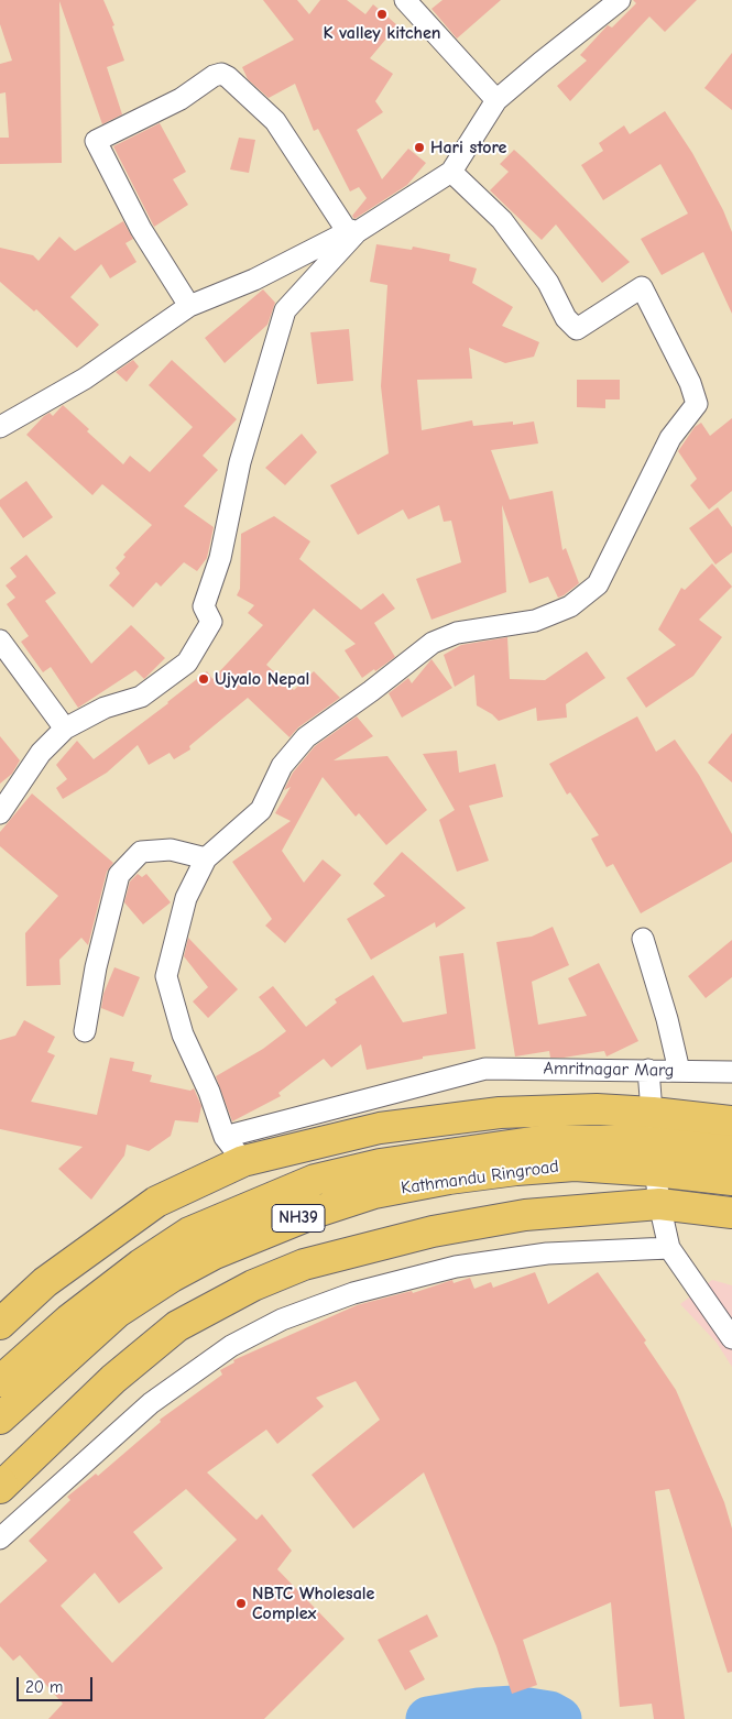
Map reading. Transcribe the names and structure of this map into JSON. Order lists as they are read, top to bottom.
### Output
{
  "streets": {
    "main road": ["Kathmandu Ringroad", "NH39"],
    "street": ["Amritnagar Marg"]
  },
  "places": [
    "K valley kitchen",
    "Hari store",
    "Ujyalo Nepal",
    "NBTC Wholesale Complex"
  ],
  "scale_bar": "20 m"
}
